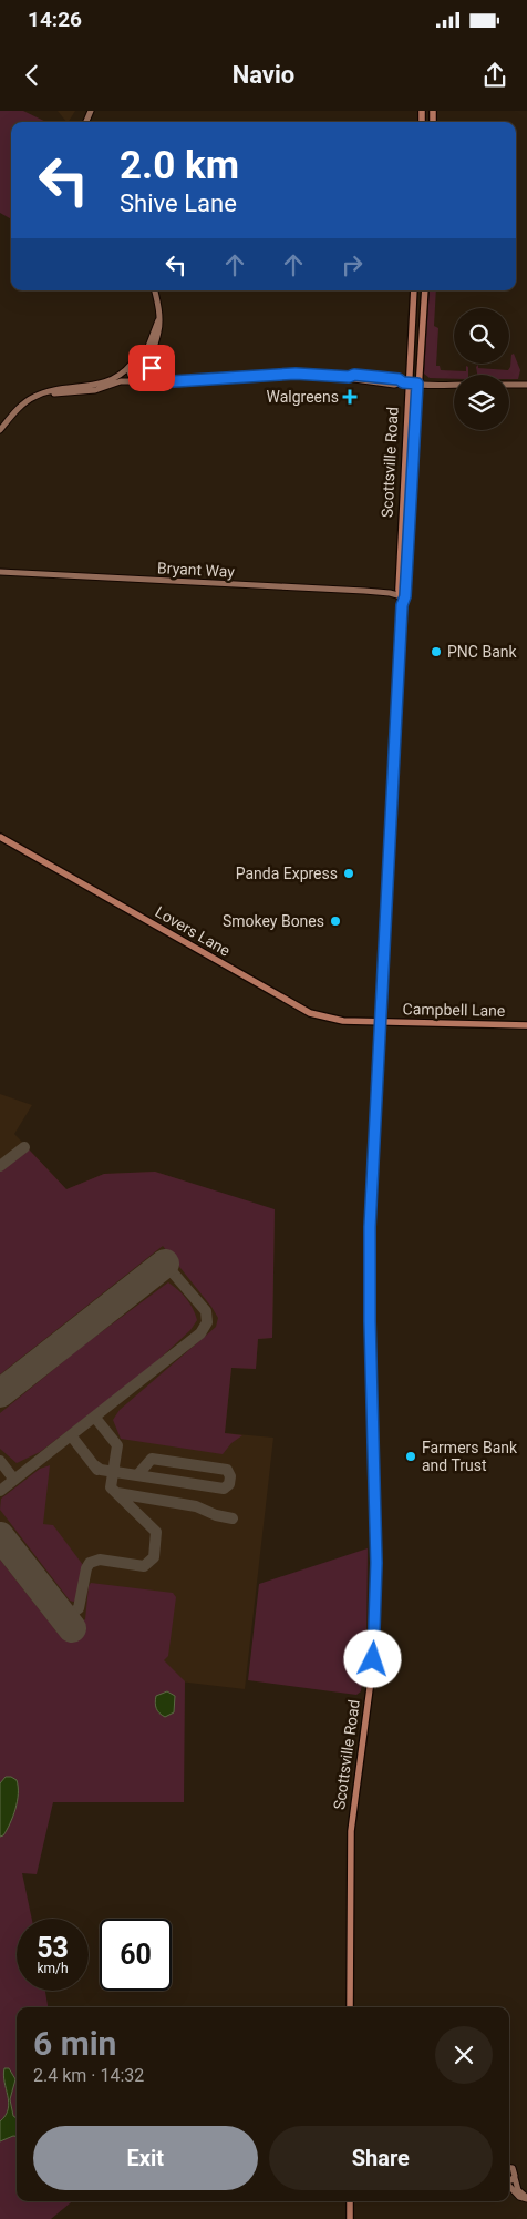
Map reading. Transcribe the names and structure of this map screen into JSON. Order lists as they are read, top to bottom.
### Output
{
  "streets": {
    "main road": [
      "Scottsville Road",
      "Bryant Way",
      "Lovers Lane",
      "Campbell Lane"
    ]
  },
  "crossings": [
    ["Scottsville Road", "Bryant Way"],
    ["Scottsville Road", "Lovers Lane"],
    ["Scottsville Road", "Campbell Lane"],
    ["Lovers Lane", "Campbell Lane"]
  ],
  "places": {
    "health": ["Walgreens"],
    "other": [
      "PNC Bank",
      "Panda Express",
      "Smokey Bones",
      "Farmers Bank and Trust"
    ]
  },
  "page": {
    "status": "14:26",
    "header": "Navio",
    "turn": ["2.0 km", "Shive Lane"],
    "speed": "53 km/h",
    "limit": "60",
    "heading": ["6 min", "2.4 km · 14:32"],
    "buttons": ["Exit", "Share"]
  }
}
